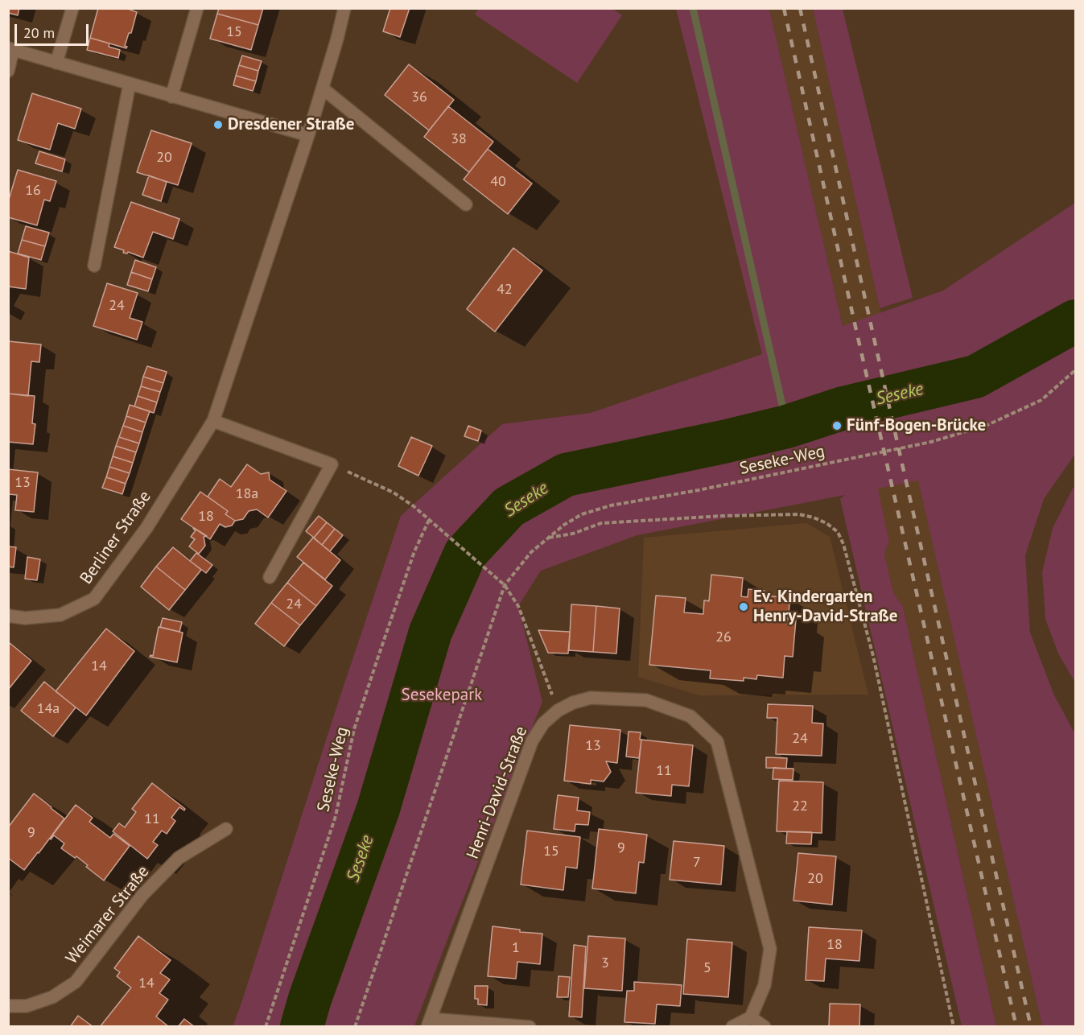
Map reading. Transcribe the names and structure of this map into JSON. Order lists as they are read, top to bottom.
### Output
{
  "streets": {
    "street": ["Berliner Straße", "Henri-David-Straße", "Weimarer Straße"],
    "path": ["Seseke-Weg"]
  },
  "water": ["Seseke"],
  "parks": ["Sesekepark"],
  "places": ["Dresdener Straße", "Fünf-Bogen-Brücke", "Ev. Kindergarten Henry-David-Straße"],
  "house_numbers": [
    "15",
    "36",
    "38",
    "20",
    "40",
    "16",
    "42",
    "24",
    "13",
    "18a",
    "18",
    "24",
    "26",
    "14",
    "14a",
    "24",
    "13",
    "11",
    "22",
    "11",
    "9",
    "9",
    "15",
    "7",
    "20",
    "18",
    "1",
    "3",
    "5",
    "14"
  ],
  "scale_bar": "20 m"
}
